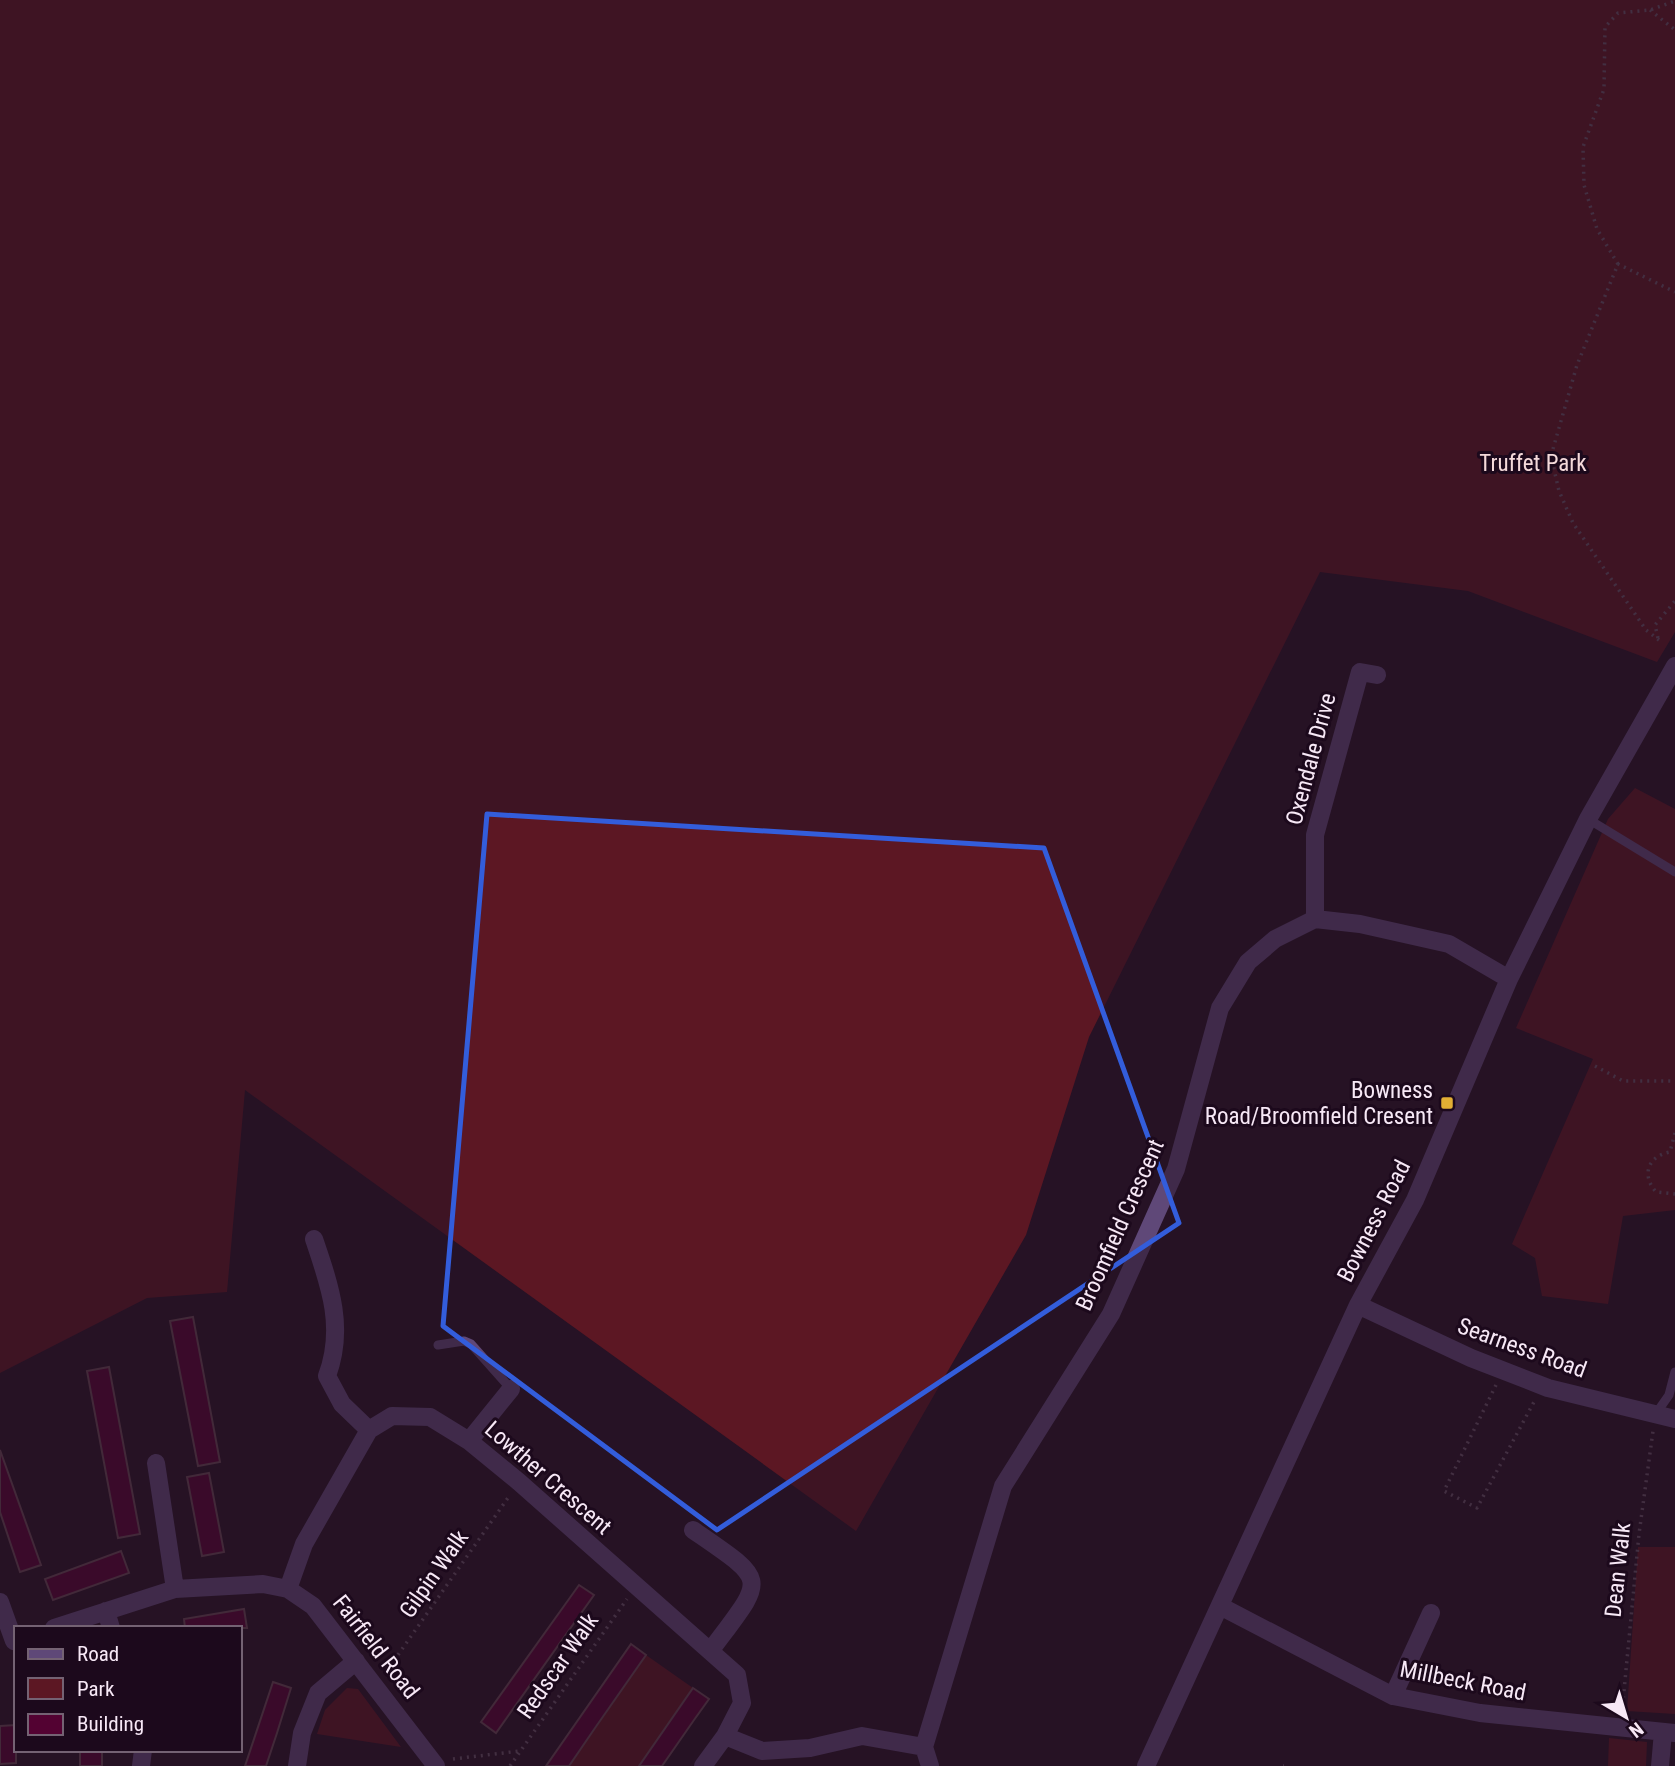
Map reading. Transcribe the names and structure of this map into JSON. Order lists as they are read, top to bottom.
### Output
{
  "streets": {
    "street": [
      "Oxendale Drive",
      "Bowness Road",
      "Broomfield Crescent",
      "Searness Road",
      "Lowther Crescent",
      "Fairfield Road",
      "Millbeck Road"
    ],
    "path": ["Dean Walk", "Gilpin Walk", "Redscar Walk"]
  },
  "crossings": [
    ["Oxendale Drive", "Broomfield Crescent"],
    ["Bowness Road", "Searness Road"],
    ["Bowness Road", "Millbeck Road"],
    ["Searness Road", "Dean Walk"],
    ["Lowther Crescent", "Gilpin Walk"],
    ["Lowther Crescent", "Redscar Walk"],
    ["Dean Walk", "Millbeck Road"],
    ["Gilpin Walk", "Fairfield Road"]
  ],
  "parks": ["Truffet Park"],
  "places": {
    "transit": ["Bowness Road/Broomfield Cresent"]
  },
  "legend": ["Road", "Park", "Building"],
  "north": "bottom right"
}
